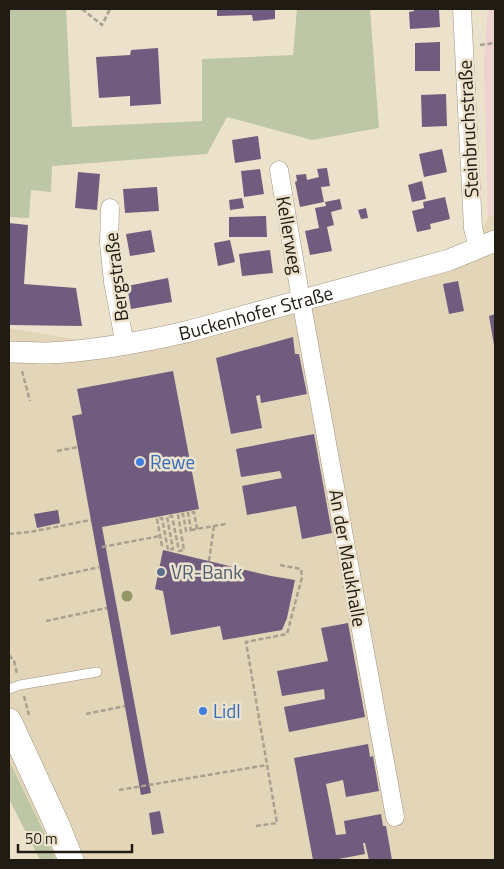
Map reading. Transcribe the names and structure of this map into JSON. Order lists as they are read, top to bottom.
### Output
{
  "streets": {
    "street": [
      "Steinbruchstraße",
      "Kellerweg",
      "Bergstraße",
      "Buckenhofer Straße",
      "An der Maukhalle"
    ]
  },
  "crossings": [
    ["Steinbruchstraße", "Buckenhofer Straße"],
    ["Kellerweg", "Buckenhofer Straße"],
    ["Kellerweg", "An der Maukhalle"],
    ["Bergstraße", "Buckenhofer Straße"],
    ["Buckenhofer Straße", "An der Maukhalle"]
  ],
  "places": ["Rewe", "VR-Bank", "Lidl"],
  "scale_bar": "50 m"
}
